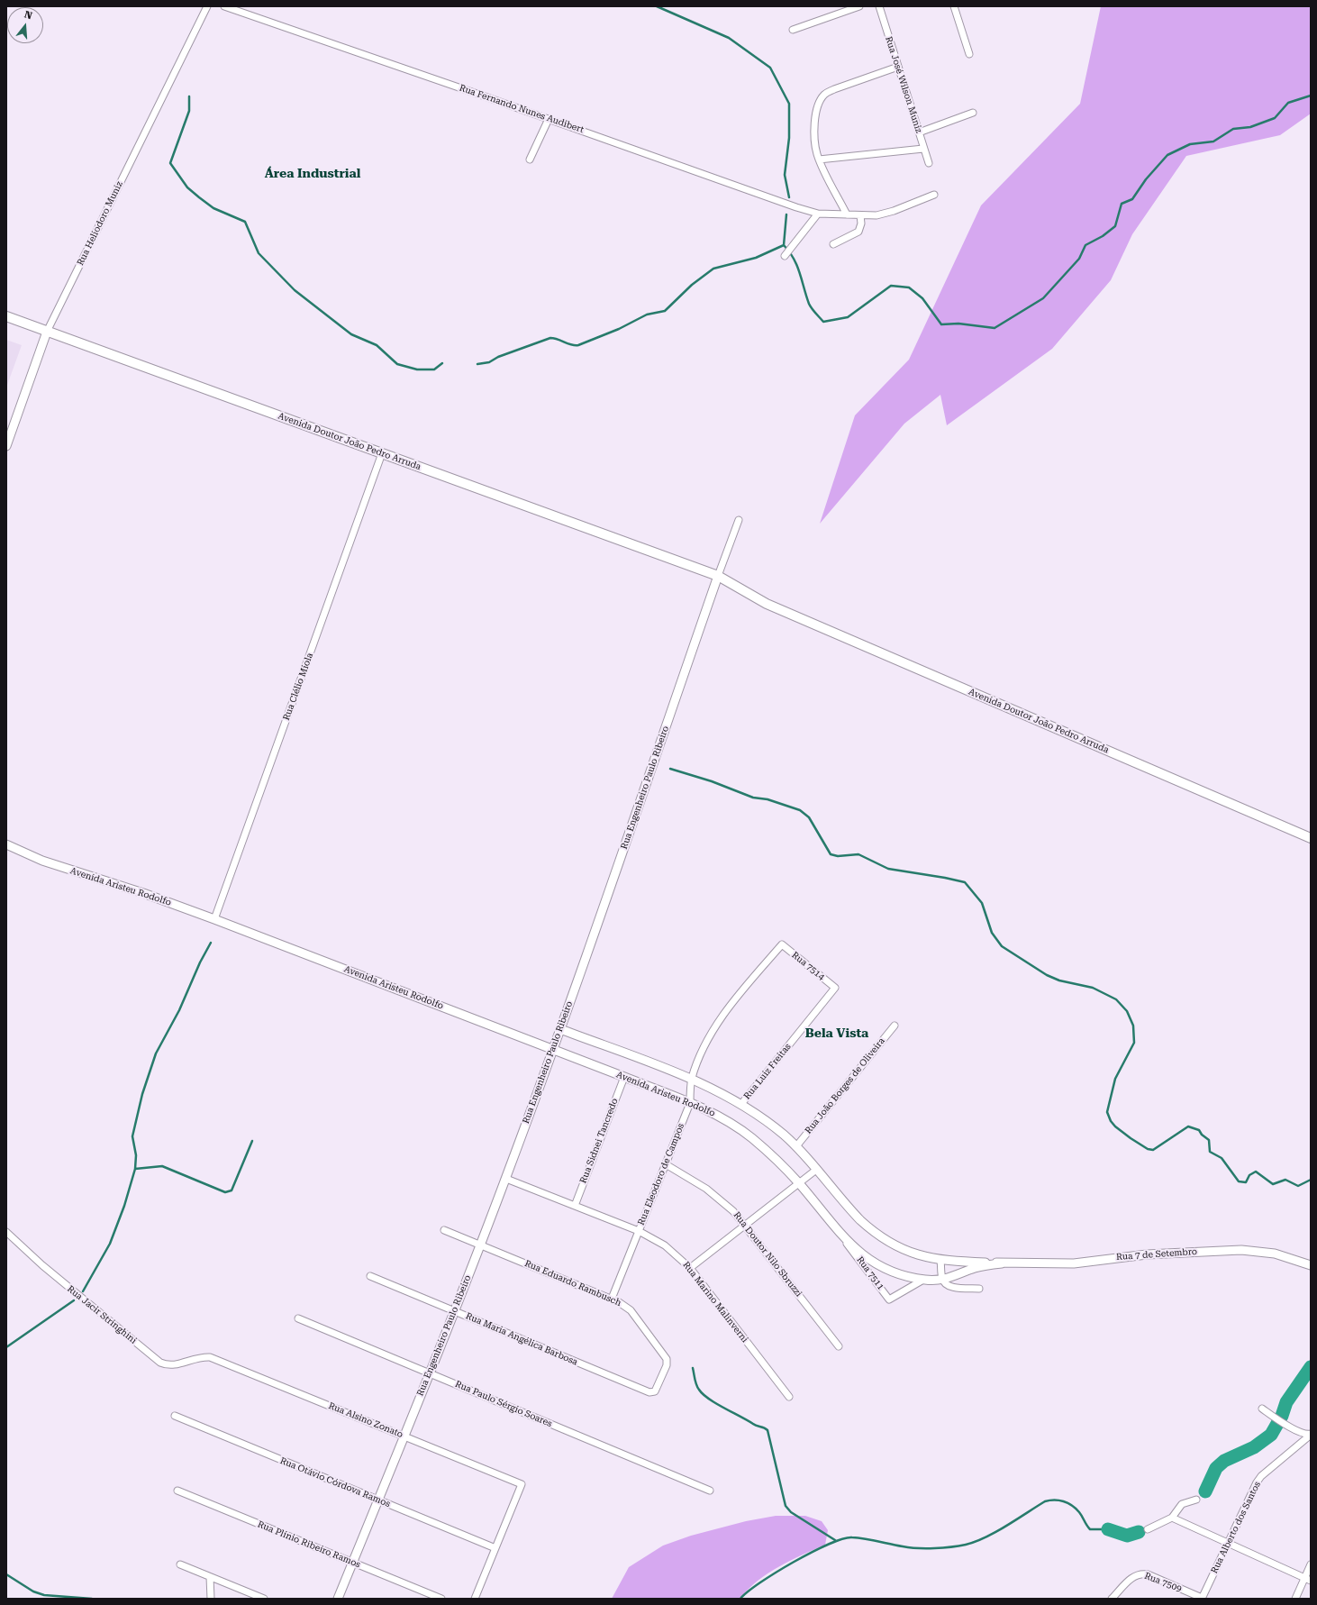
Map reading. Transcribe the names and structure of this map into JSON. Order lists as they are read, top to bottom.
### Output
{
  "streets": {
    "main road": ["Avenida Doutor João Pedro Arruda"],
    "street": [
      "Rua José Wilson Muniz",
      "Rua Fernando Nunes Audibert",
      "Rua Heliodoro Muniz",
      "Rua Clélio Miola",
      "Rua Engenheiro Paulo Ribeiro",
      "Avenida Aristeu Rodolfo",
      "Rua 7514",
      "Rua Luiz Freitas",
      "Rua João Borges de Oliveira",
      "Rua Sidnei Tancredo",
      "Rua Eleodoro de Campos",
      "Rua Doutor Nilo Sbruzzi",
      "Rua 7 de Setembro",
      "Rua 7511",
      "Rua Eduardo Rambusch",
      "Rua Marino Malinverni",
      "Rua Jacir Stringhini",
      "Rua Maria Angélica Barbosa",
      "Rua Paulo Sérgio Soares",
      "Rua Alsino Zonato",
      "Rua Otávio Córdova Ramos",
      "Rua Alberto dos Santos",
      "Rua Plínio Ribeiro Ramos",
      "Rua 7509"
    ]
  },
  "crossings": [
    ["Rua Heliodoro Muniz", "Avenida Doutor João Pedro Arruda"],
    ["Avenida Doutor João Pedro Arruda", "Rua Clélio Miola"],
    ["Avenida Doutor João Pedro Arruda", "Rua Engenheiro Paulo Ribeiro"],
    ["Rua Clélio Miola", "Avenida Aristeu Rodolfo"],
    ["Rua Engenheiro Paulo Ribeiro", "Avenida Aristeu Rodolfo"],
    ["Rua Engenheiro Paulo Ribeiro", "Rua Eduardo Rambusch"],
    ["Rua Engenheiro Paulo Ribeiro", "Rua Marino Malinverni"],
    ["Rua Engenheiro Paulo Ribeiro", "Rua Maria Angélica Barbosa"],
    ["Rua Engenheiro Paulo Ribeiro", "Rua Paulo Sérgio Soares"],
    ["Rua Engenheiro Paulo Ribeiro", "Rua Alsino Zonato"],
    ["Rua Engenheiro Paulo Ribeiro", "Rua Otávio Córdova Ramos"],
    ["Rua Engenheiro Paulo Ribeiro", "Rua Plínio Ribeiro Ramos"],
    ["Avenida Aristeu Rodolfo", "Rua Sidnei Tancredo"],
    ["Avenida Aristeu Rodolfo", "Rua Eleodoro de Campos"],
    ["Avenida Aristeu Rodolfo", "Rua 7 de Setembro"],
    ["Avenida Aristeu Rodolfo", "Rua 7511"],
    ["Rua 7514", "Rua Luiz Freitas"],
    ["Rua 7514", "Rua Eleodoro de Campos"],
    ["Rua Sidnei Tancredo", "Rua Marino Malinverni"],
    ["Rua Eleodoro de Campos", "Rua Doutor Nilo Sbruzzi"],
    ["Rua Eleodoro de Campos", "Rua Eduardo Rambusch"],
    ["Rua Eleodoro de Campos", "Rua Marino Malinverni"],
    ["Rua Eduardo Rambusch", "Rua Maria Angélica Barbosa"],
    ["Rua Jacir Stringhini", "Rua Alsino Zonato"],
    ["Rua Alsino Zonato", "Rua Otávio Córdova Ramos"],
    ["Rua Alberto dos Santos", "Rua 7509"]
  ],
  "districts": ["Área Industrial", "Bela Vista"],
  "north": "top"
}
